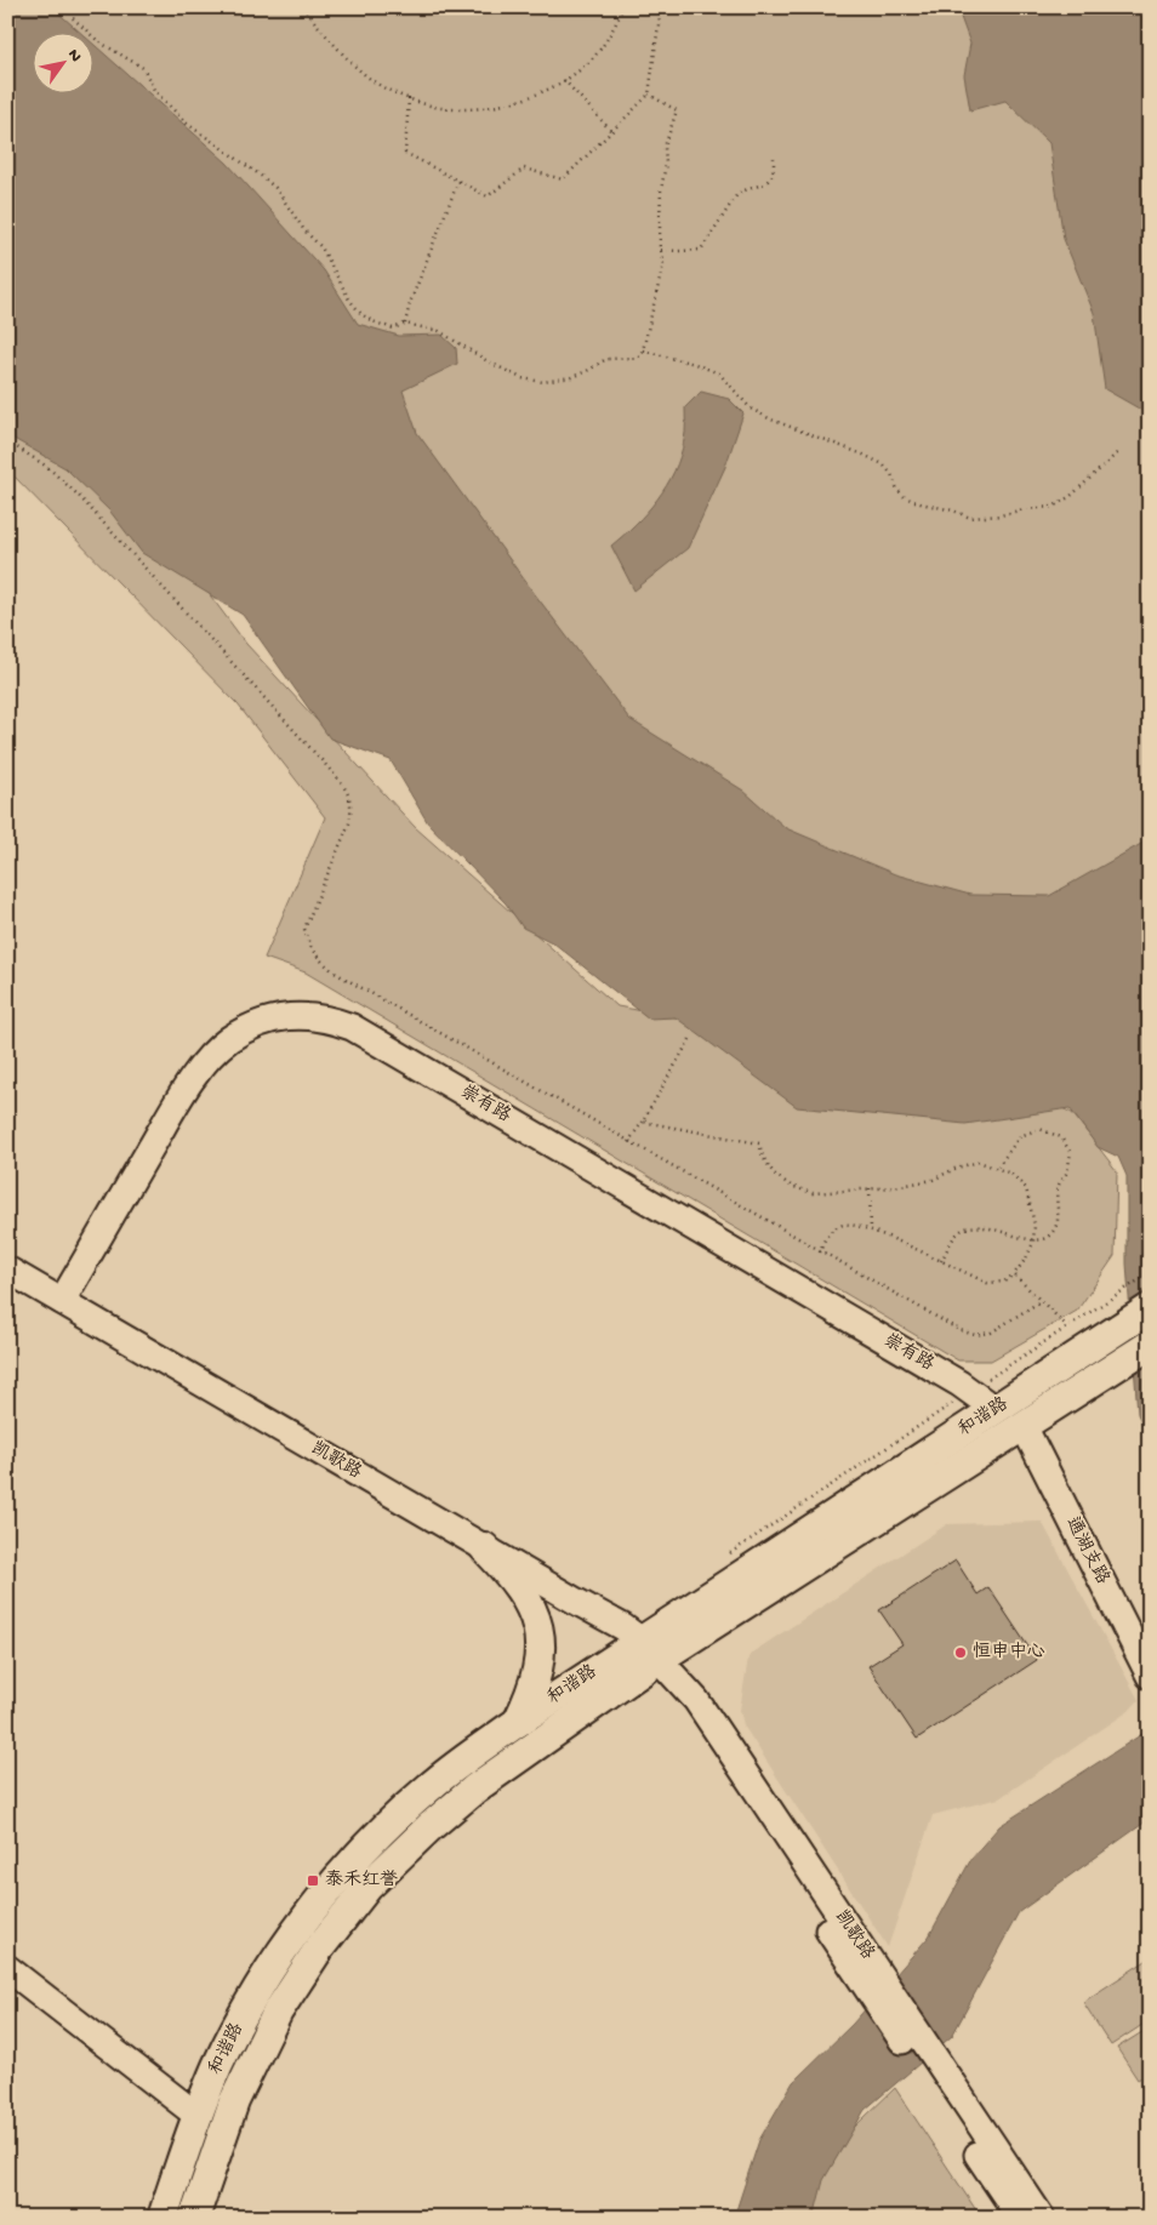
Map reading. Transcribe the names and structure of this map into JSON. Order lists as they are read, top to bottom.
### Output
{
  "streets": {
    "main road": ["和谐路"],
    "street": ["崇有路", "凯歌路", "通湖支路"]
  },
  "crossings": [
    ["崇有路", "和谐路"],
    ["崇有路", "凯歌路"],
    ["和谐路", "凯歌路"],
    ["和谐路", "通湖支路"]
  ],
  "places": {
    "other": ["恒申中心"],
    "transit": ["泰禾红誉"]
  },
  "north": "top right"
}
